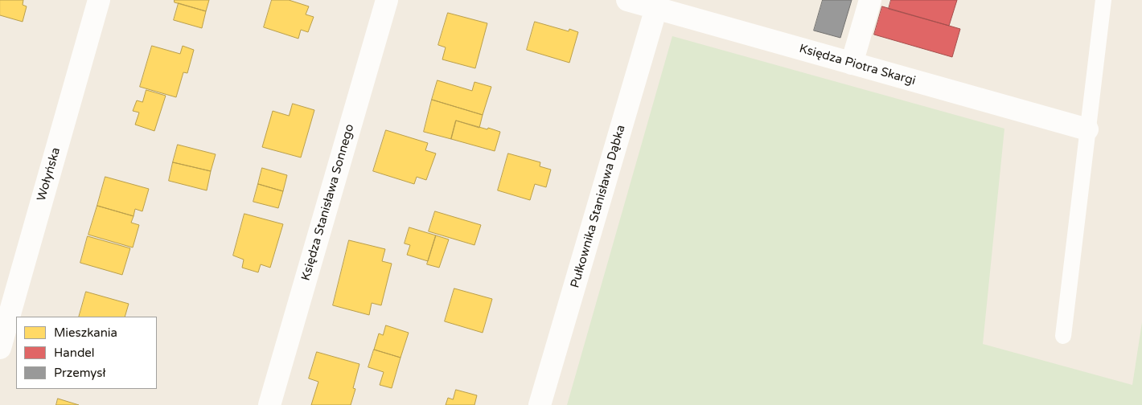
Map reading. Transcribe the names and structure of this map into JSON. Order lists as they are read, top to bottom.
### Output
{
  "streets": {
    "street": [
      "Księdza Piotra Skargi",
      "Wołyńska",
      "Księdza Stanisława Sonnego",
      "Pułkownika Stanisława Dąbka"
    ]
  },
  "crossings": [
    ["Księdza Piotra Skargi", "Pułkownika Stanisława Dąbka"]
  ],
  "legend": ["Mieszkania", "Handel", "Przemysł"]
}
